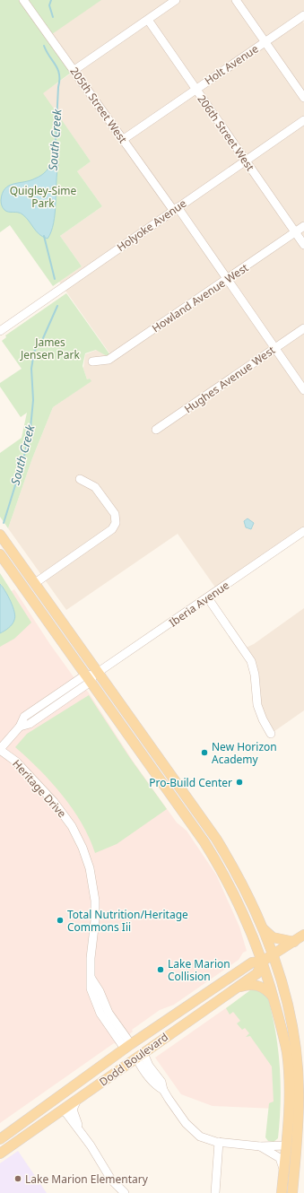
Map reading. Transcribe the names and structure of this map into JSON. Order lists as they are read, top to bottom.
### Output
{
  "streets": {
    "main road": ["Dodd Boulevard"],
    "street": [
      "Holt Avenue",
      "205th Street West",
      "206th Street West",
      "Holyoke Avenue",
      "Howland Avenue West",
      "Hughes Avenue West",
      "Iberia Avenue",
      "Heritage Drive"
    ]
  },
  "crossings": [
    ["Holt Avenue", "205th Street West"],
    ["Holt Avenue", "206th Street West"],
    ["205th Street West", "Holyoke Avenue"],
    ["205th Street West", "Howland Avenue West"],
    ["205th Street West", "Hughes Avenue West"],
    ["206th Street West", "Holyoke Avenue"],
    ["206th Street West", "Howland Avenue West"],
    ["Iberia Avenue", "Heritage Drive"],
    ["Heritage Drive", "Dodd Boulevard"]
  ],
  "water": ["South Creek"],
  "parks": ["Quigley-Sime Park", "James Jensen Park"],
  "places": [
    "New Horizon Academy",
    "Pro-Build Center",
    "Total Nutrition/Heritage Commons Iii",
    "Lake Marion Collision",
    "Lake Marion Elementary"
  ]
}
